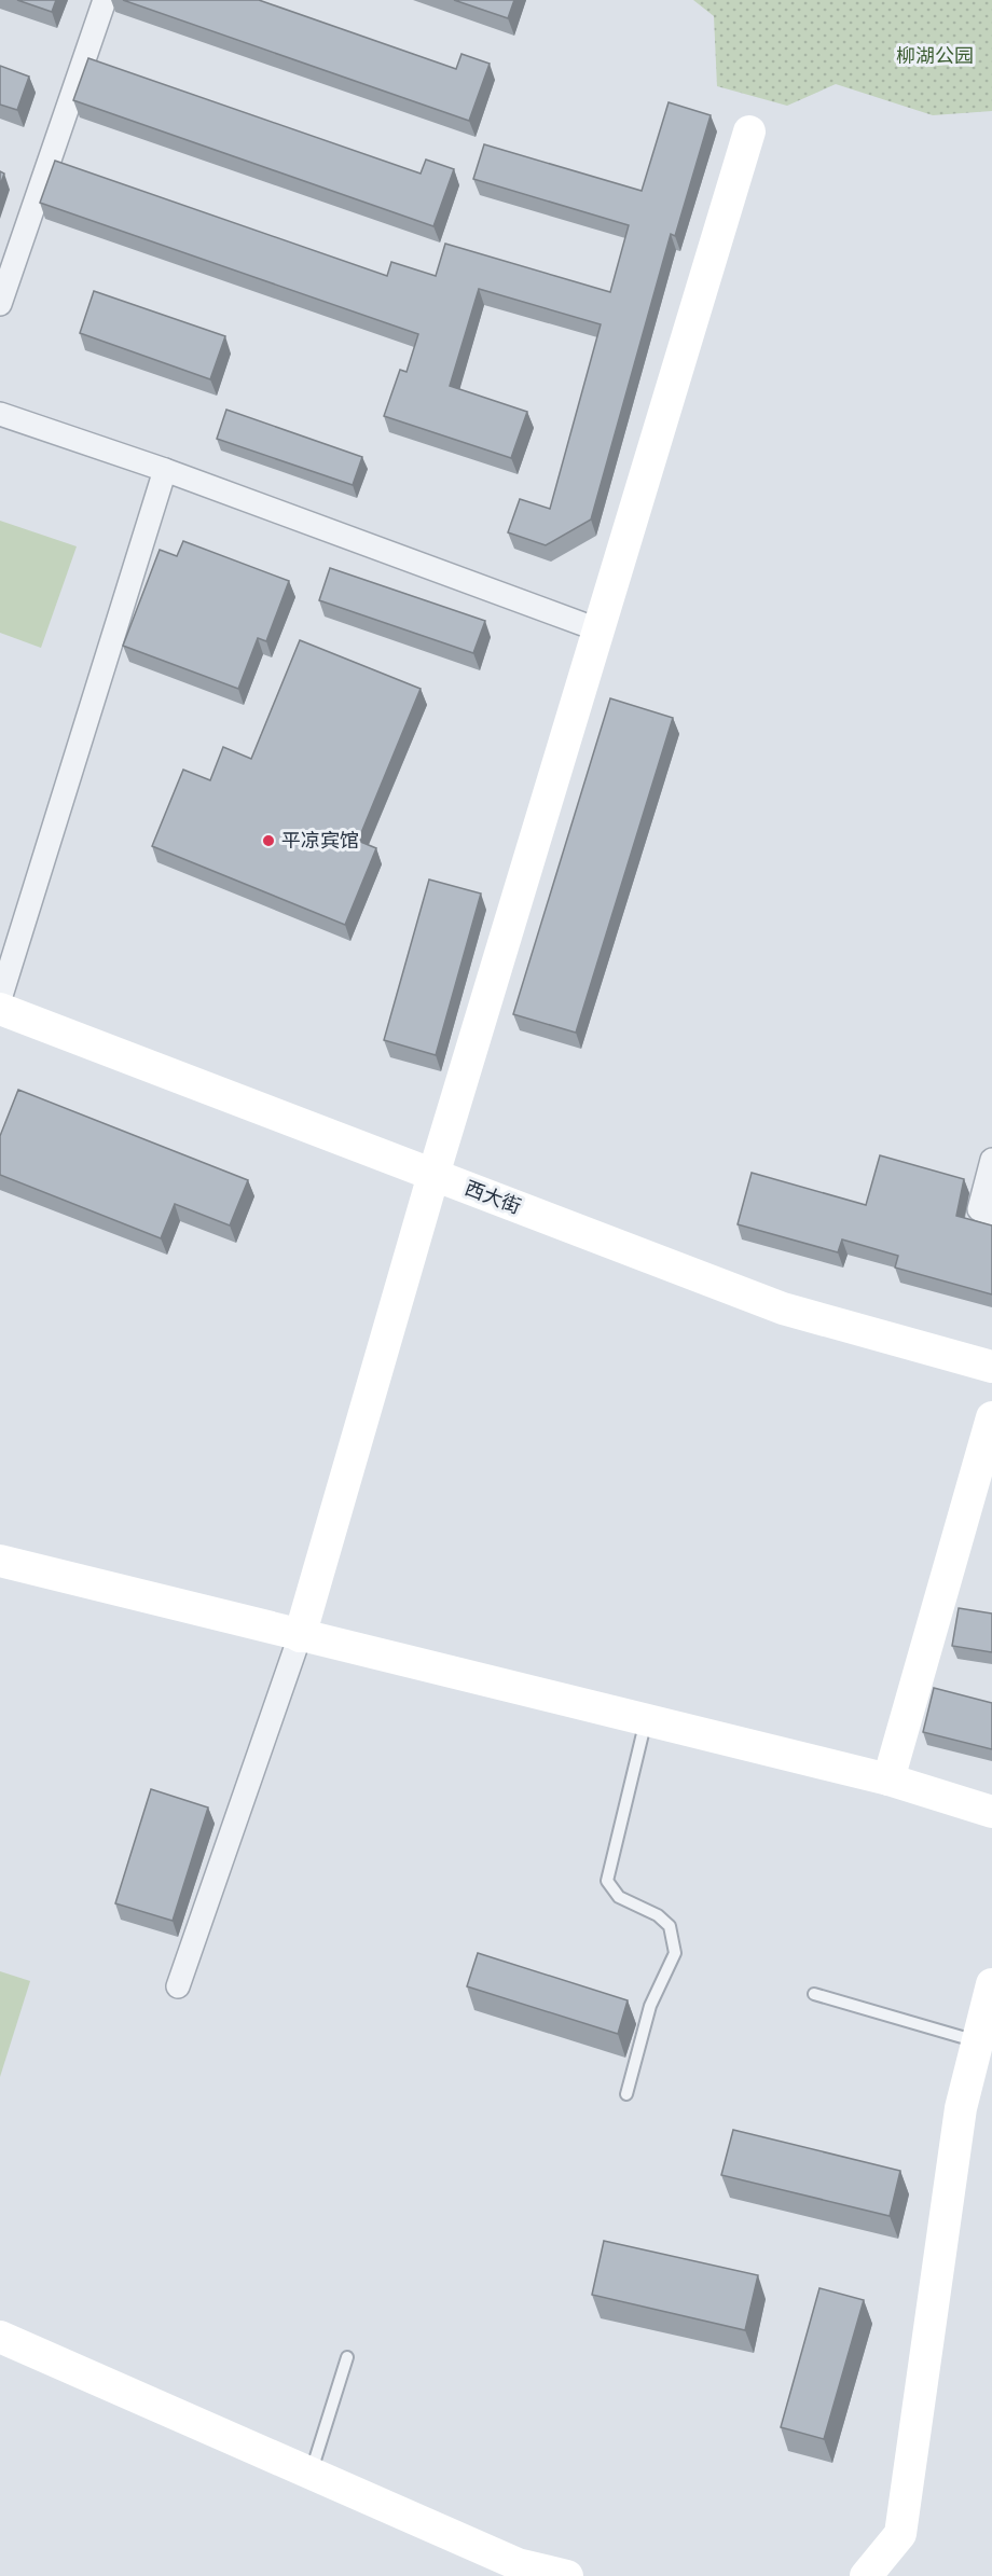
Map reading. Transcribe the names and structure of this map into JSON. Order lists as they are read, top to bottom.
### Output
{
  "streets": {
    "street": ["西大街"]
  },
  "parks": ["柳湖公园"],
  "places": ["平凉宾馆"]
}
